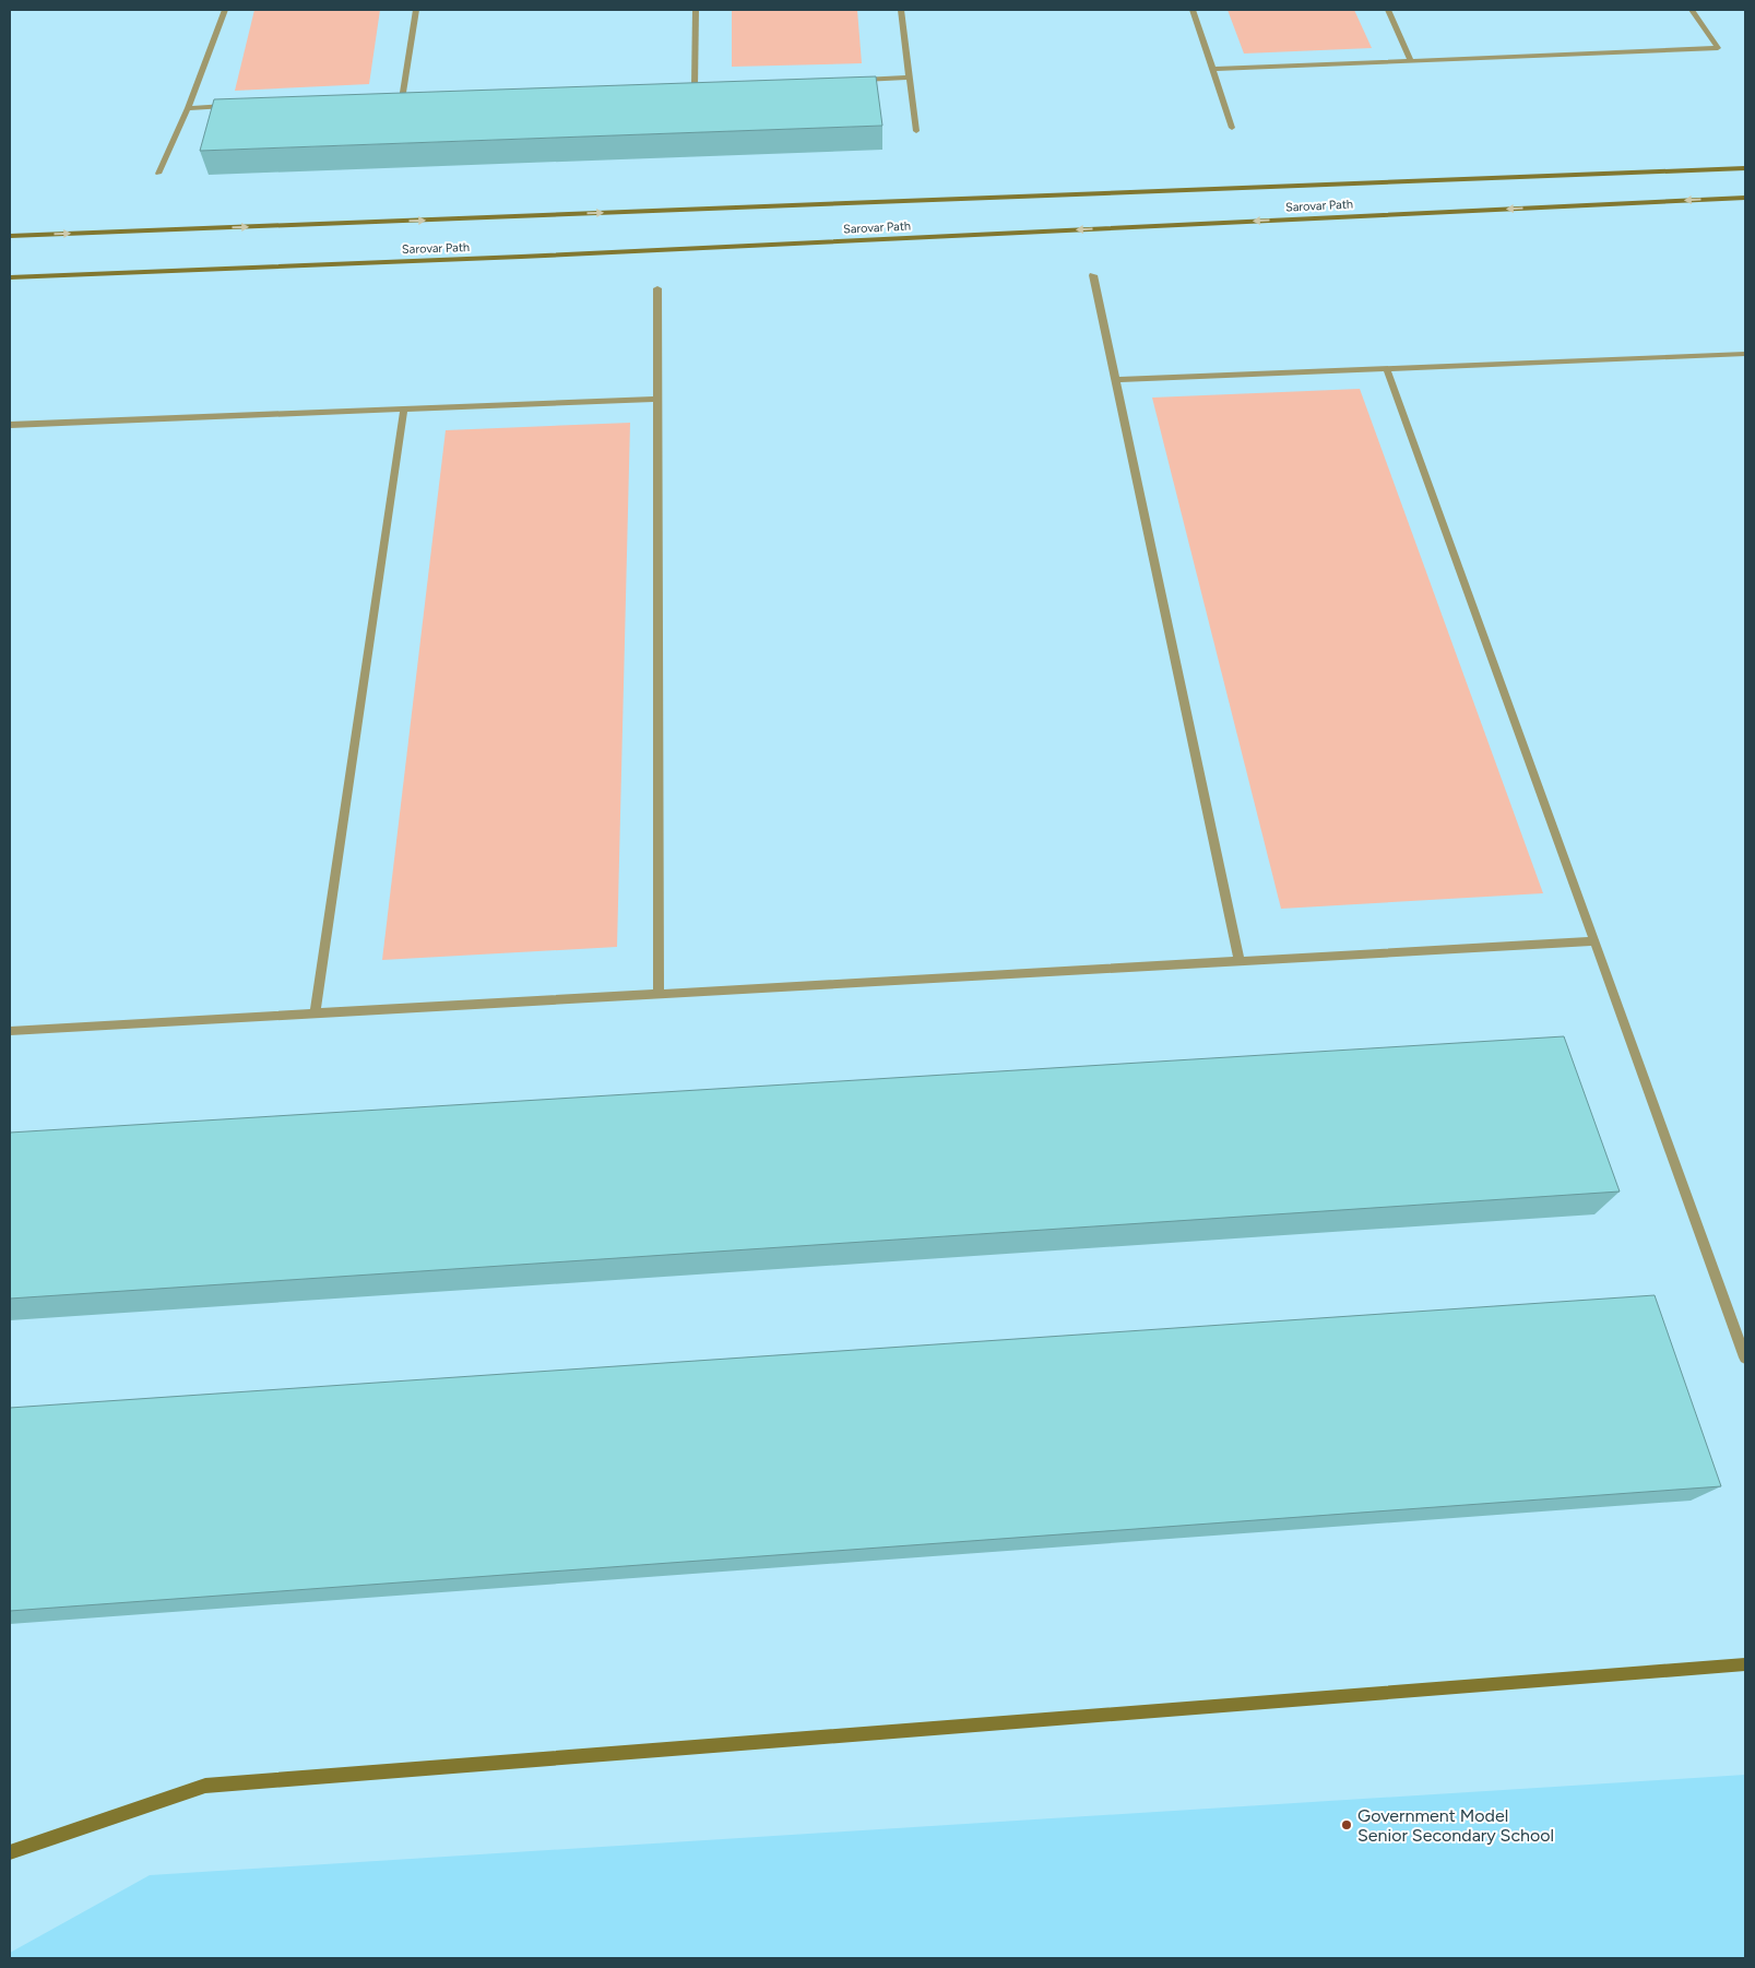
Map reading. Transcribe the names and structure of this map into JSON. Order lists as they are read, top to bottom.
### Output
{
  "streets": {
    "main road": ["Sarovar Path"]
  },
  "places": ["Government Model Senior Secondary School"]
}
